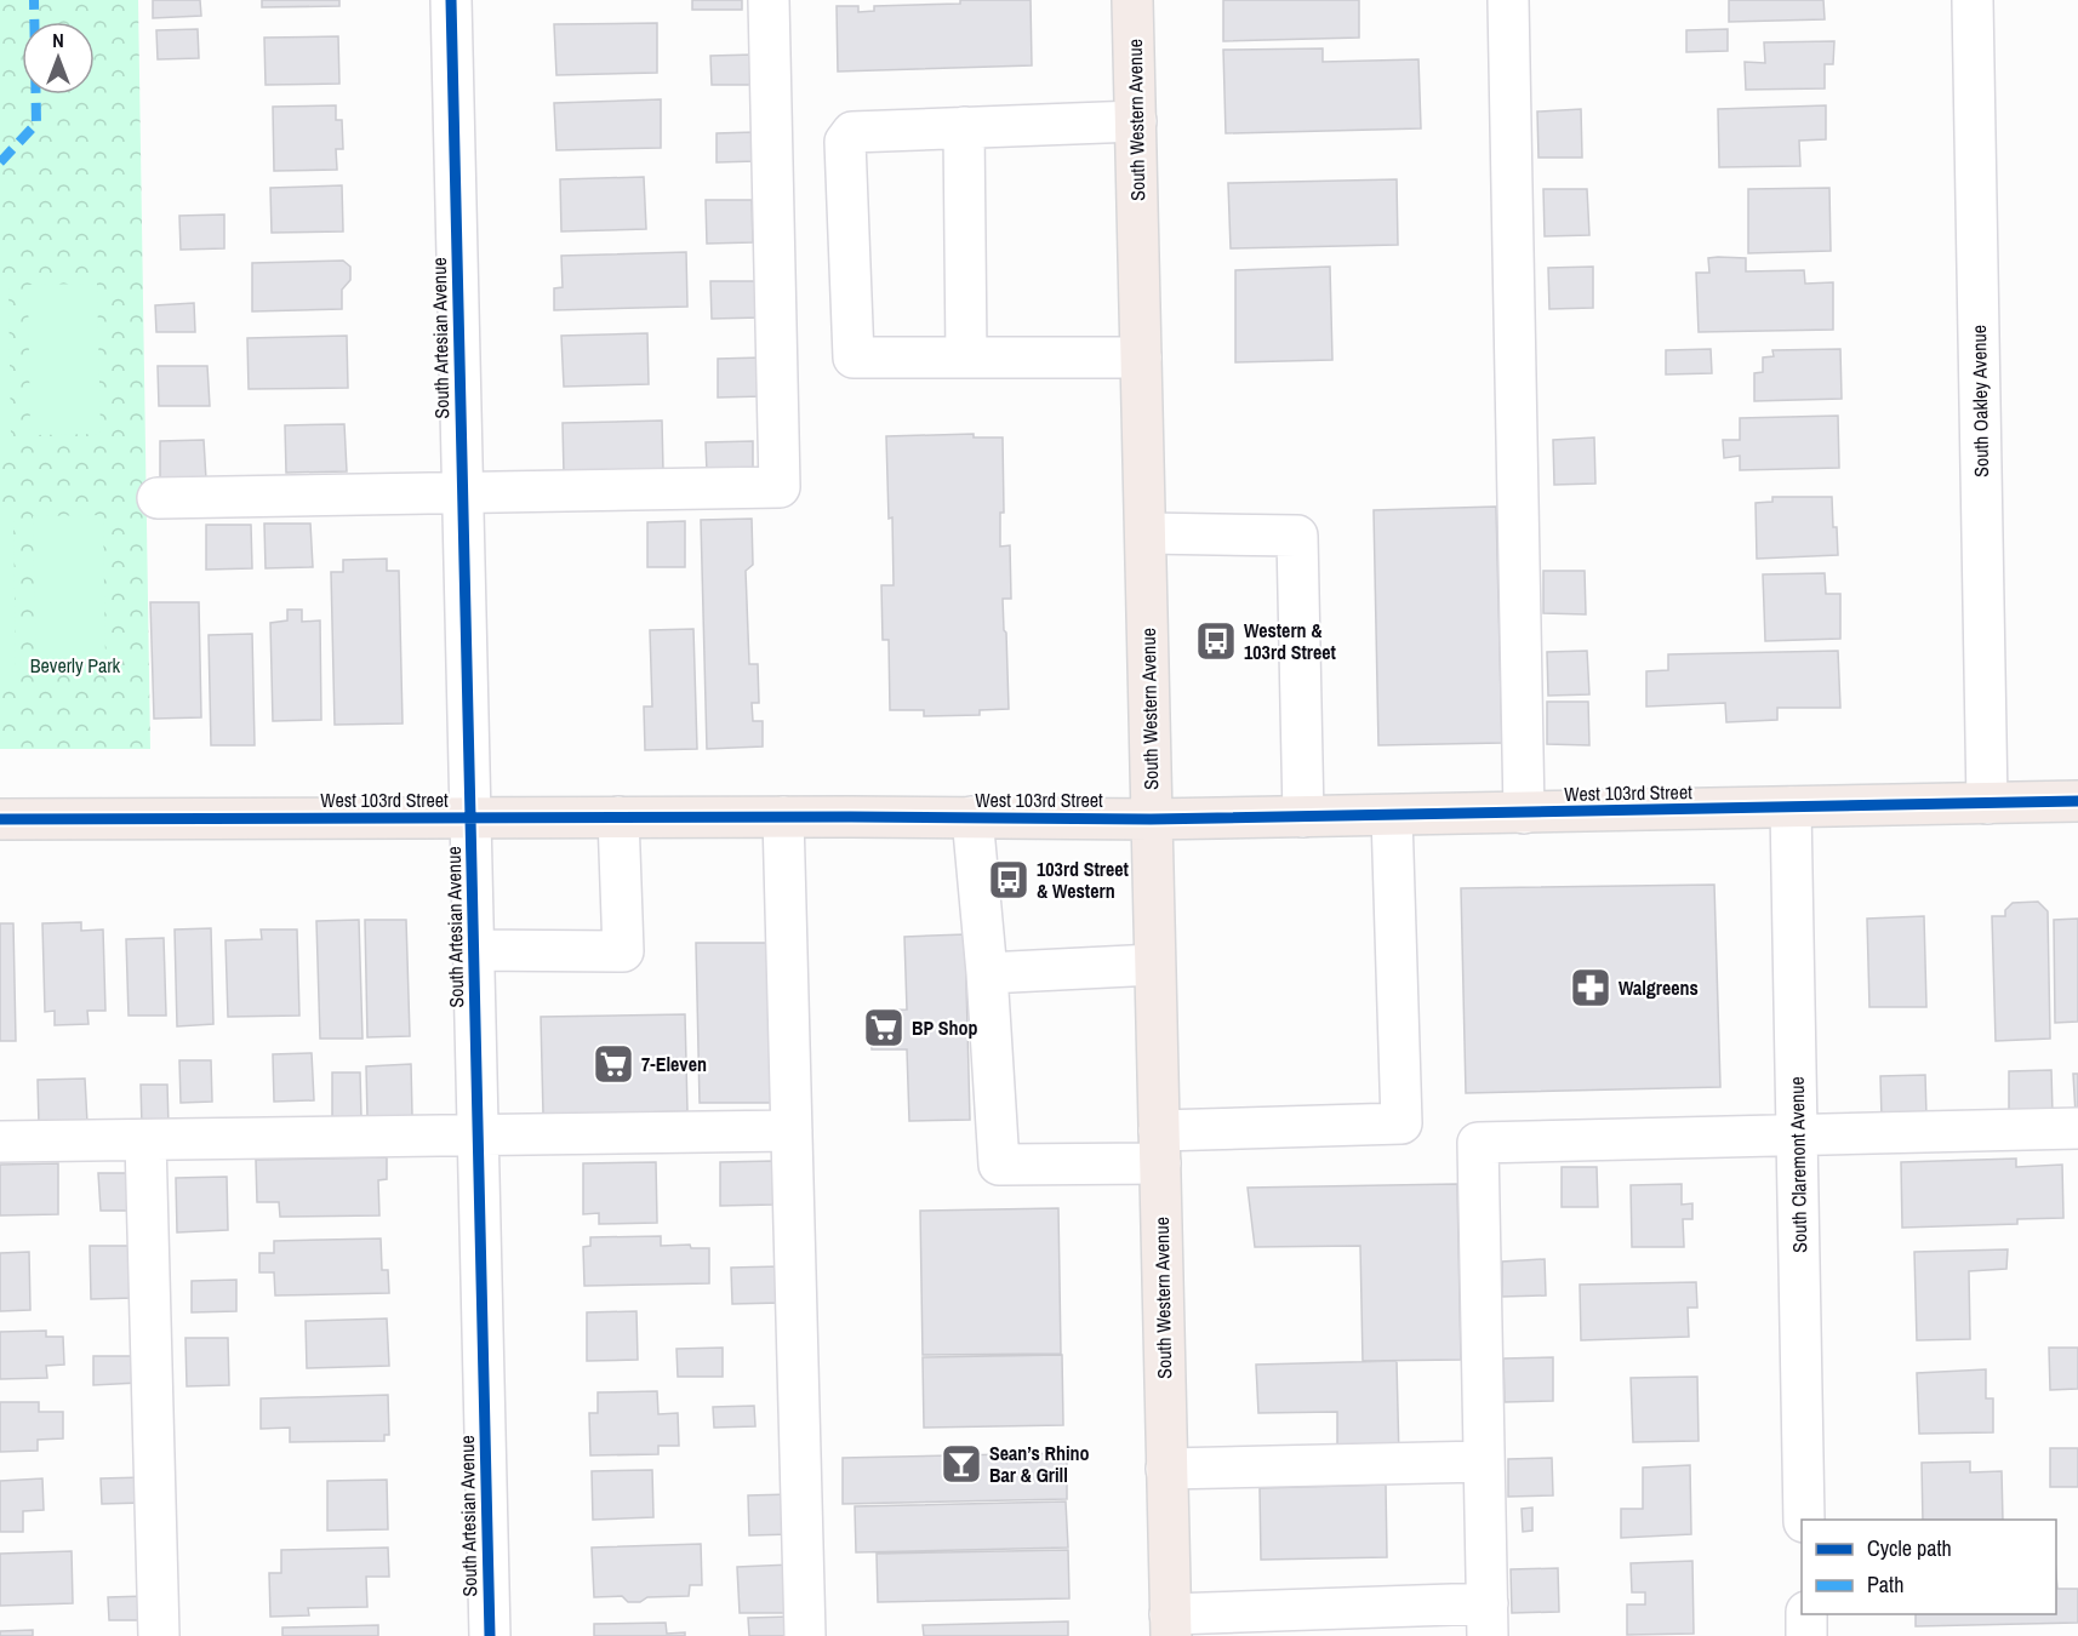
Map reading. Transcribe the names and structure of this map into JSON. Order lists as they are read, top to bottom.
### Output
{
  "streets": {
    "main road": ["South Western Avenue", "West 103rd Street"],
    "street": ["South Artesian Avenue", "South Oakley Avenue", "South Claremont Avenue"]
  },
  "crossings": [
    ["South Western Avenue", "West 103rd Street"],
    ["South Artesian Avenue", "West 103rd Street"],
    ["South Oakley Avenue", "West 103rd Street"],
    ["West 103rd Street", "South Claremont Avenue"]
  ],
  "parks": ["Beverly Park"],
  "places": {
    "bus stop": ["Western & 103rd Street", "103rd Street & Western"],
    "pharmacy": ["Walgreens"],
    "supermarket": ["BP Shop", "7-Eleven"],
    "bar": ["Sean’s Rhino Bar & Grill"]
  },
  "legend": ["Cycle path", "Path"],
  "north": "top"
}
